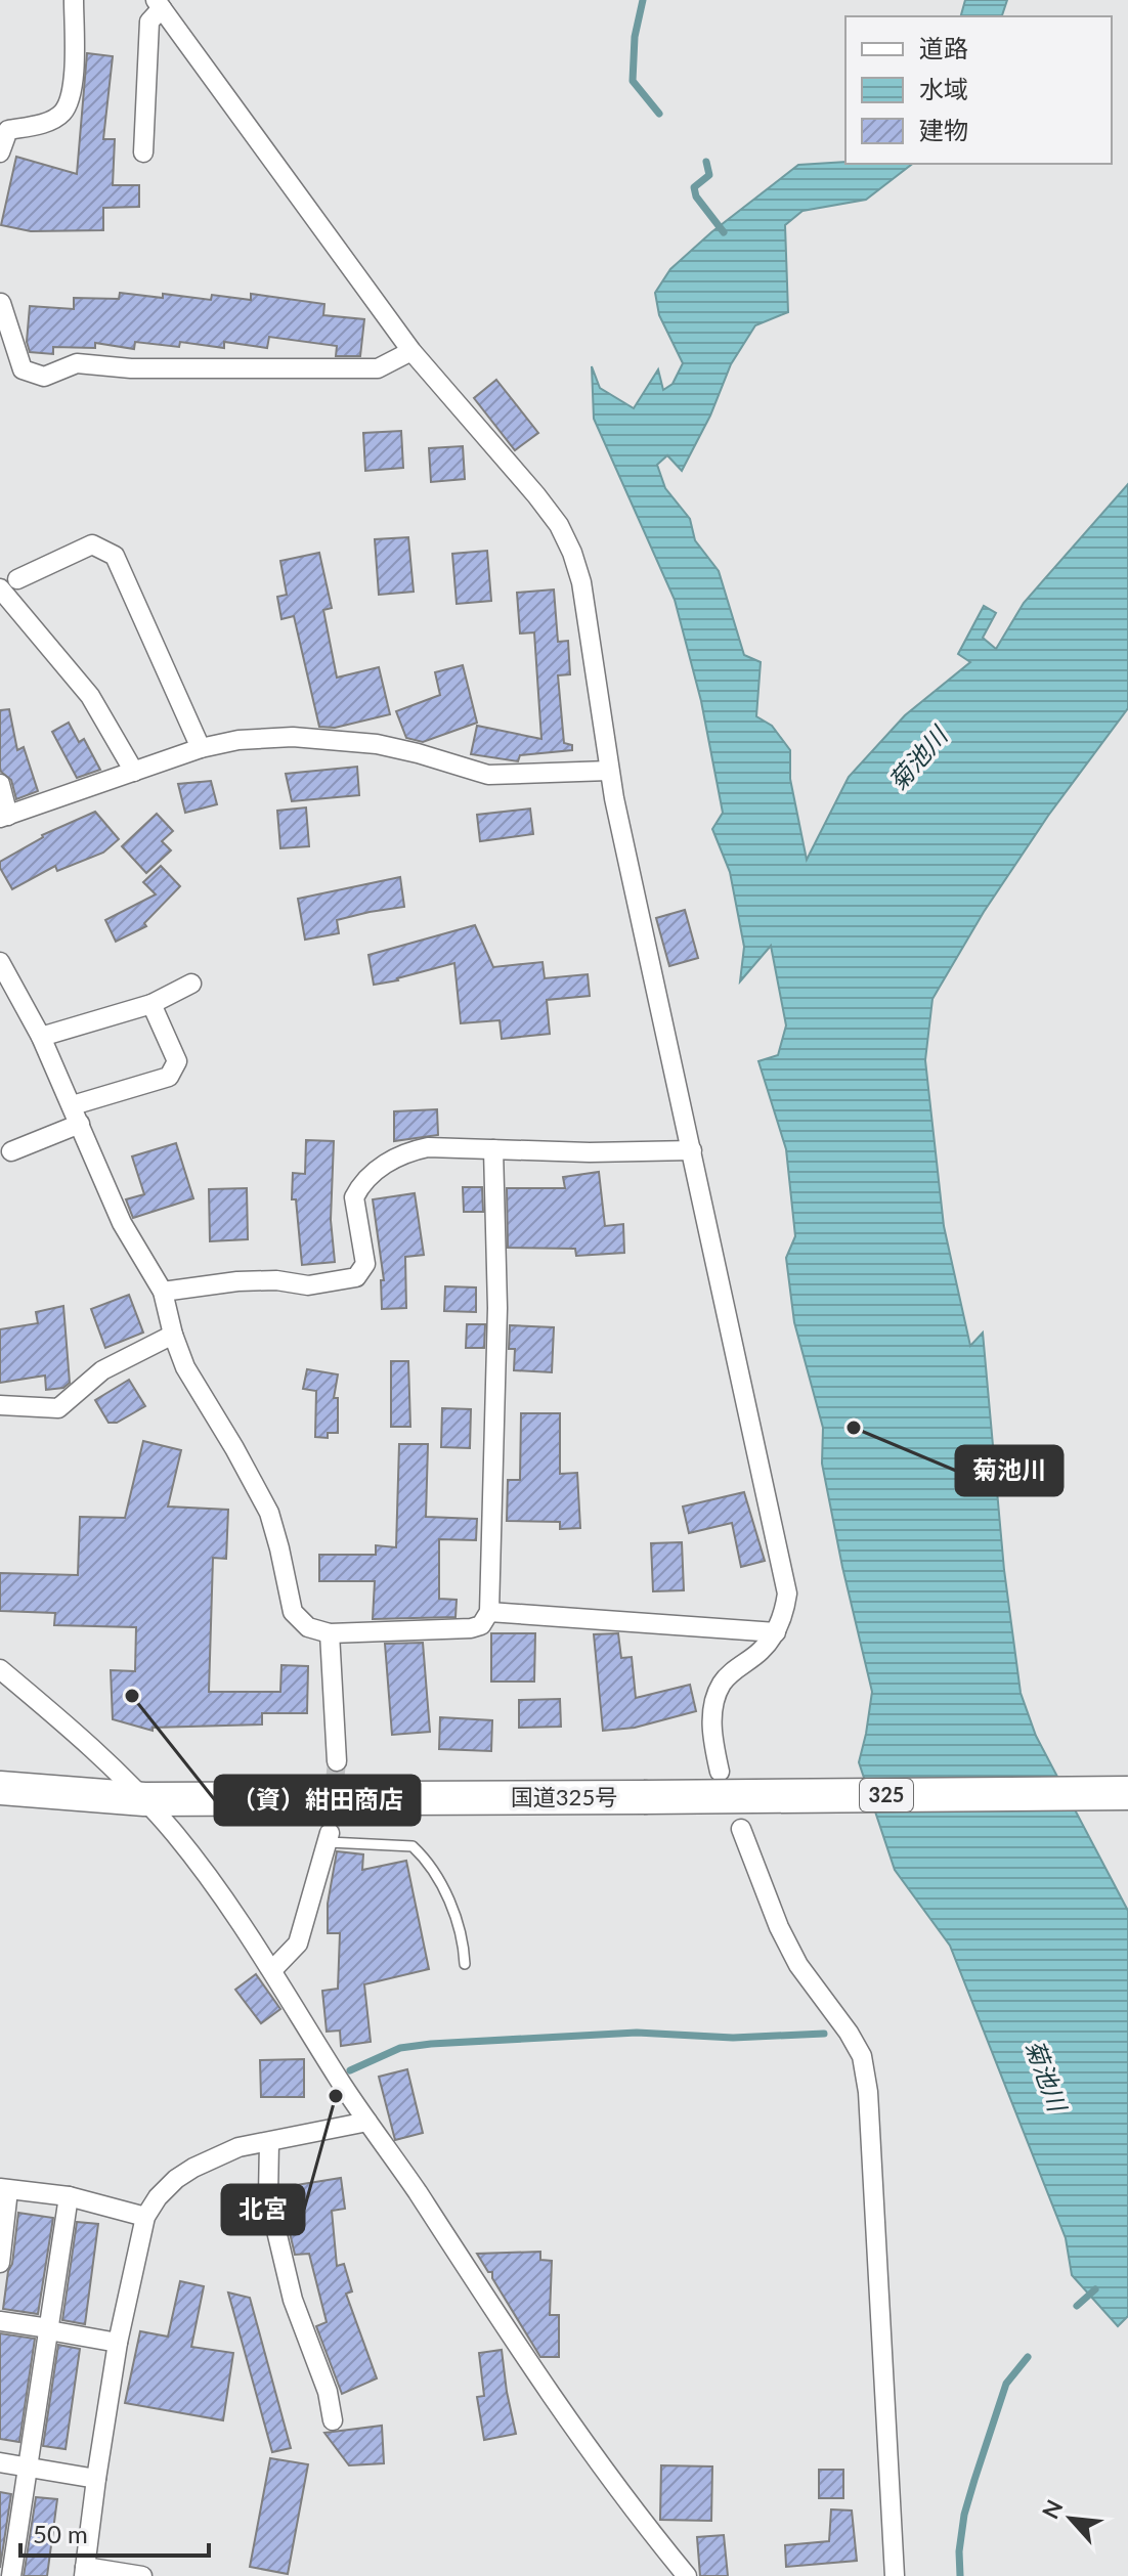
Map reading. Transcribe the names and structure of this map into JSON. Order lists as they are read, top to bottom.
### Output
{
  "streets": {
    "highway": ["325", "国道325号"]
  },
  "water": ["菊池川"],
  "places": ["菊池川", "（資）紺田商店", "北宮"],
  "legend": ["道路", "水域", "建物"],
  "scale_bar": "50 m",
  "north": "top left"
}
